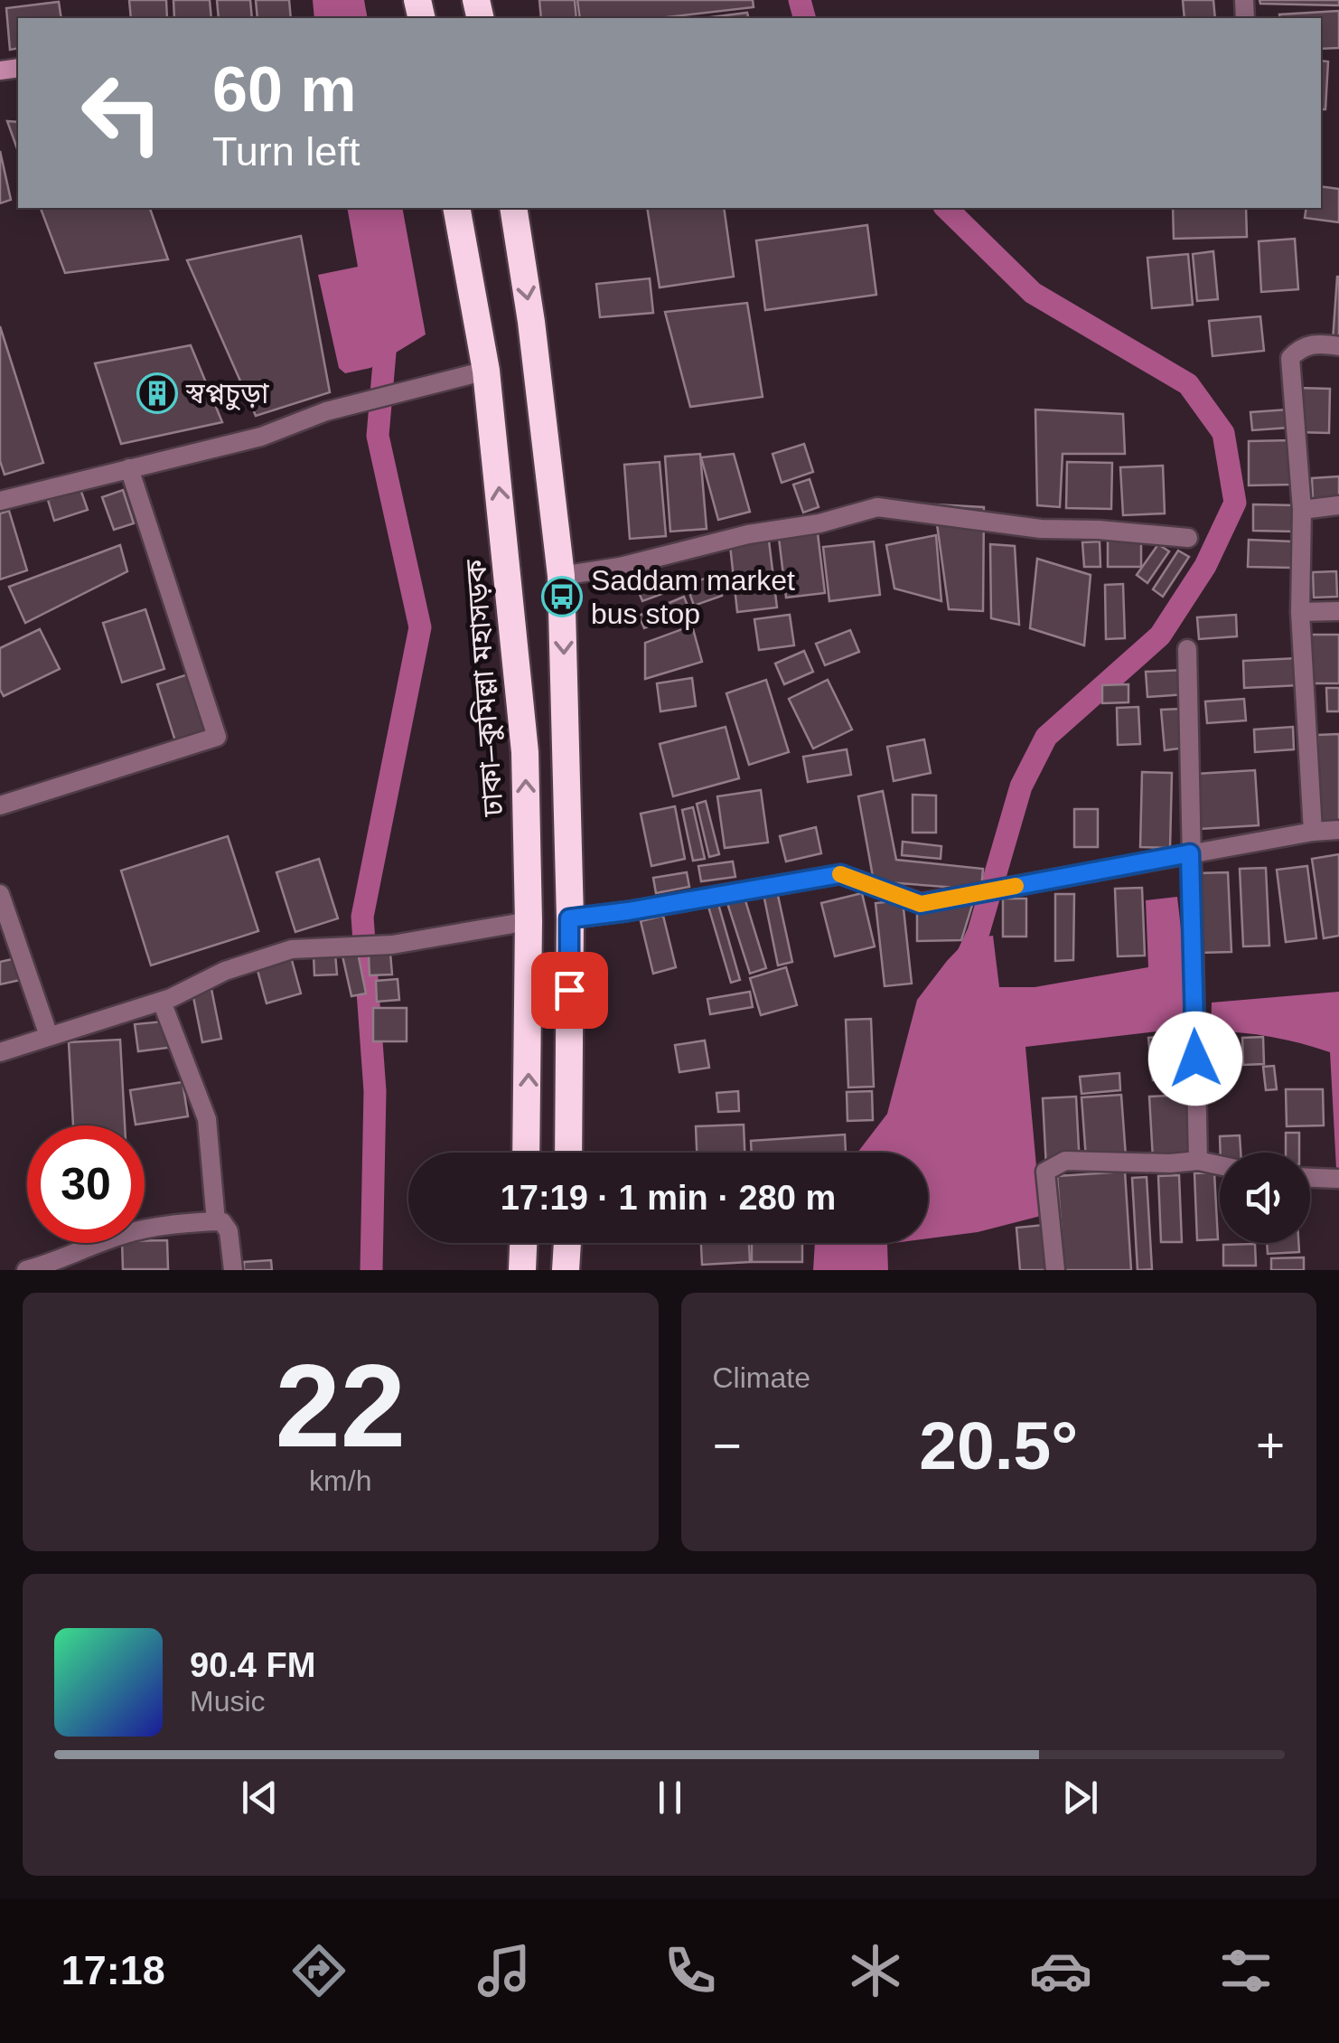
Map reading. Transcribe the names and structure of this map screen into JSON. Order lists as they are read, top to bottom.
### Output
{
  "streets": {
    "highway": ["ঢাকা–কুমিল্লা মহাসড়ক"]
  },
  "places": {
    "building": ["স্বপ্নচুড়া"],
    "bus stop": ["Saddam market bus stop"]
  },
  "page": {
    "turn": ["60 m", "Turn left"],
    "limit": "30",
    "trip": "17:19 · 1 min · 280 m",
    "tile": [
      ["22", "km/h"],
      "Climate"
    ],
    "heat": ["−", "20.5°", "+"],
    "song": ["90.4 FM", "Music"],
    "tabs": "17:18"
  }
}
